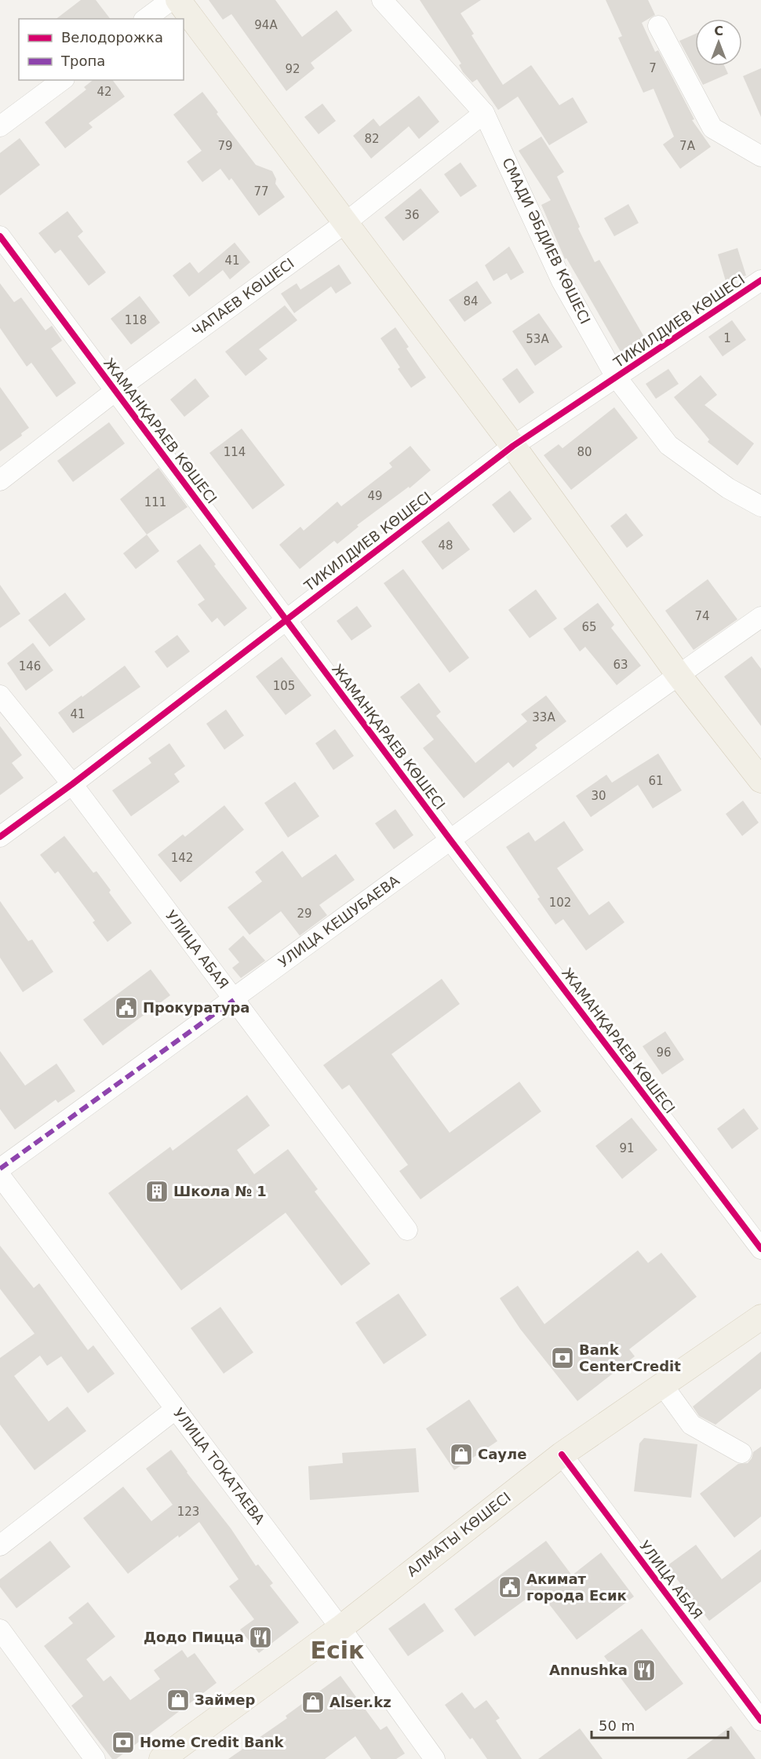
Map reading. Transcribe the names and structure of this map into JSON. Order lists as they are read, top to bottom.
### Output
{
  "streets": {
    "main road": ["АЛМАТЫ КӨШЕСІ"],
    "street": [
      "СМАДИ ӘБДИЕВ КӨШЕСІ",
      "ЧАПАЕВ КӨШЕСІ",
      "ТИКИЛДИЕВ КӨШЕСІ",
      "ЖАМАНҚАРАЕВ КӨШЕСІ",
      "УЛИЦА КЕШУБАЕВА",
      "УЛИЦА АБАЯ",
      "УЛИЦА ТОКАТАЕВА"
    ]
  },
  "crossings": [
    ["СМАДИ ӘБДИЕВ КӨШЕСІ", "ЧАПАЕВ КӨШЕСІ"],
    ["СМАДИ ӘБДИЕВ КӨШЕСІ", "ТИКИЛДИЕВ КӨШЕСІ"],
    ["ЧАПАЕВ КӨШЕСІ", "ЖАМАНҚАРАЕВ КӨШЕСІ"],
    ["ТИКИЛДИЕВ КӨШЕСІ", "ЖАМАНҚАРАЕВ КӨШЕСІ"],
    ["ТИКИЛДИЕВ КӨШЕСІ", "УЛИЦА АБАЯ"],
    ["ЖАМАНҚАРАЕВ КӨШЕСІ", "УЛИЦА КЕШУБАЕВА"],
    ["УЛИЦА КЕШУБАЕВА", "УЛИЦА АБАЯ"],
    ["УЛИЦА АБАЯ", "АЛМАТЫ КӨШЕСІ"],
    ["УЛИЦА ТОКАТАЕВА", "АЛМАТЫ КӨШЕСІ"]
  ],
  "districts": ["Есік"],
  "places": {
    "public building": ["Прокуратура", "Акимат города Есик"],
    "building": ["Школа № 1"],
    "bank": ["Bank CenterCredit", "Home Credit Bank"],
    "shop": ["Сауле", "Займер", "Alser.kz"],
    "restaurant": ["Додо Пицца", "Annushka"]
  },
  "house_numbers": [
    "94А",
    "7",
    "92",
    "42",
    "82",
    "79",
    "7А",
    "77",
    "36",
    "41",
    "84",
    "118",
    "1",
    "53А",
    "114",
    "80",
    "49",
    "111",
    "48",
    "74",
    "65",
    "63",
    "146",
    "105",
    "41",
    "33А",
    "61",
    "30",
    "142",
    "102",
    "29",
    "96",
    "91",
    "123"
  ],
  "legend": ["Велодорожка", "Тропа"],
  "scale_bar": "50 m",
  "north": "top"
}
